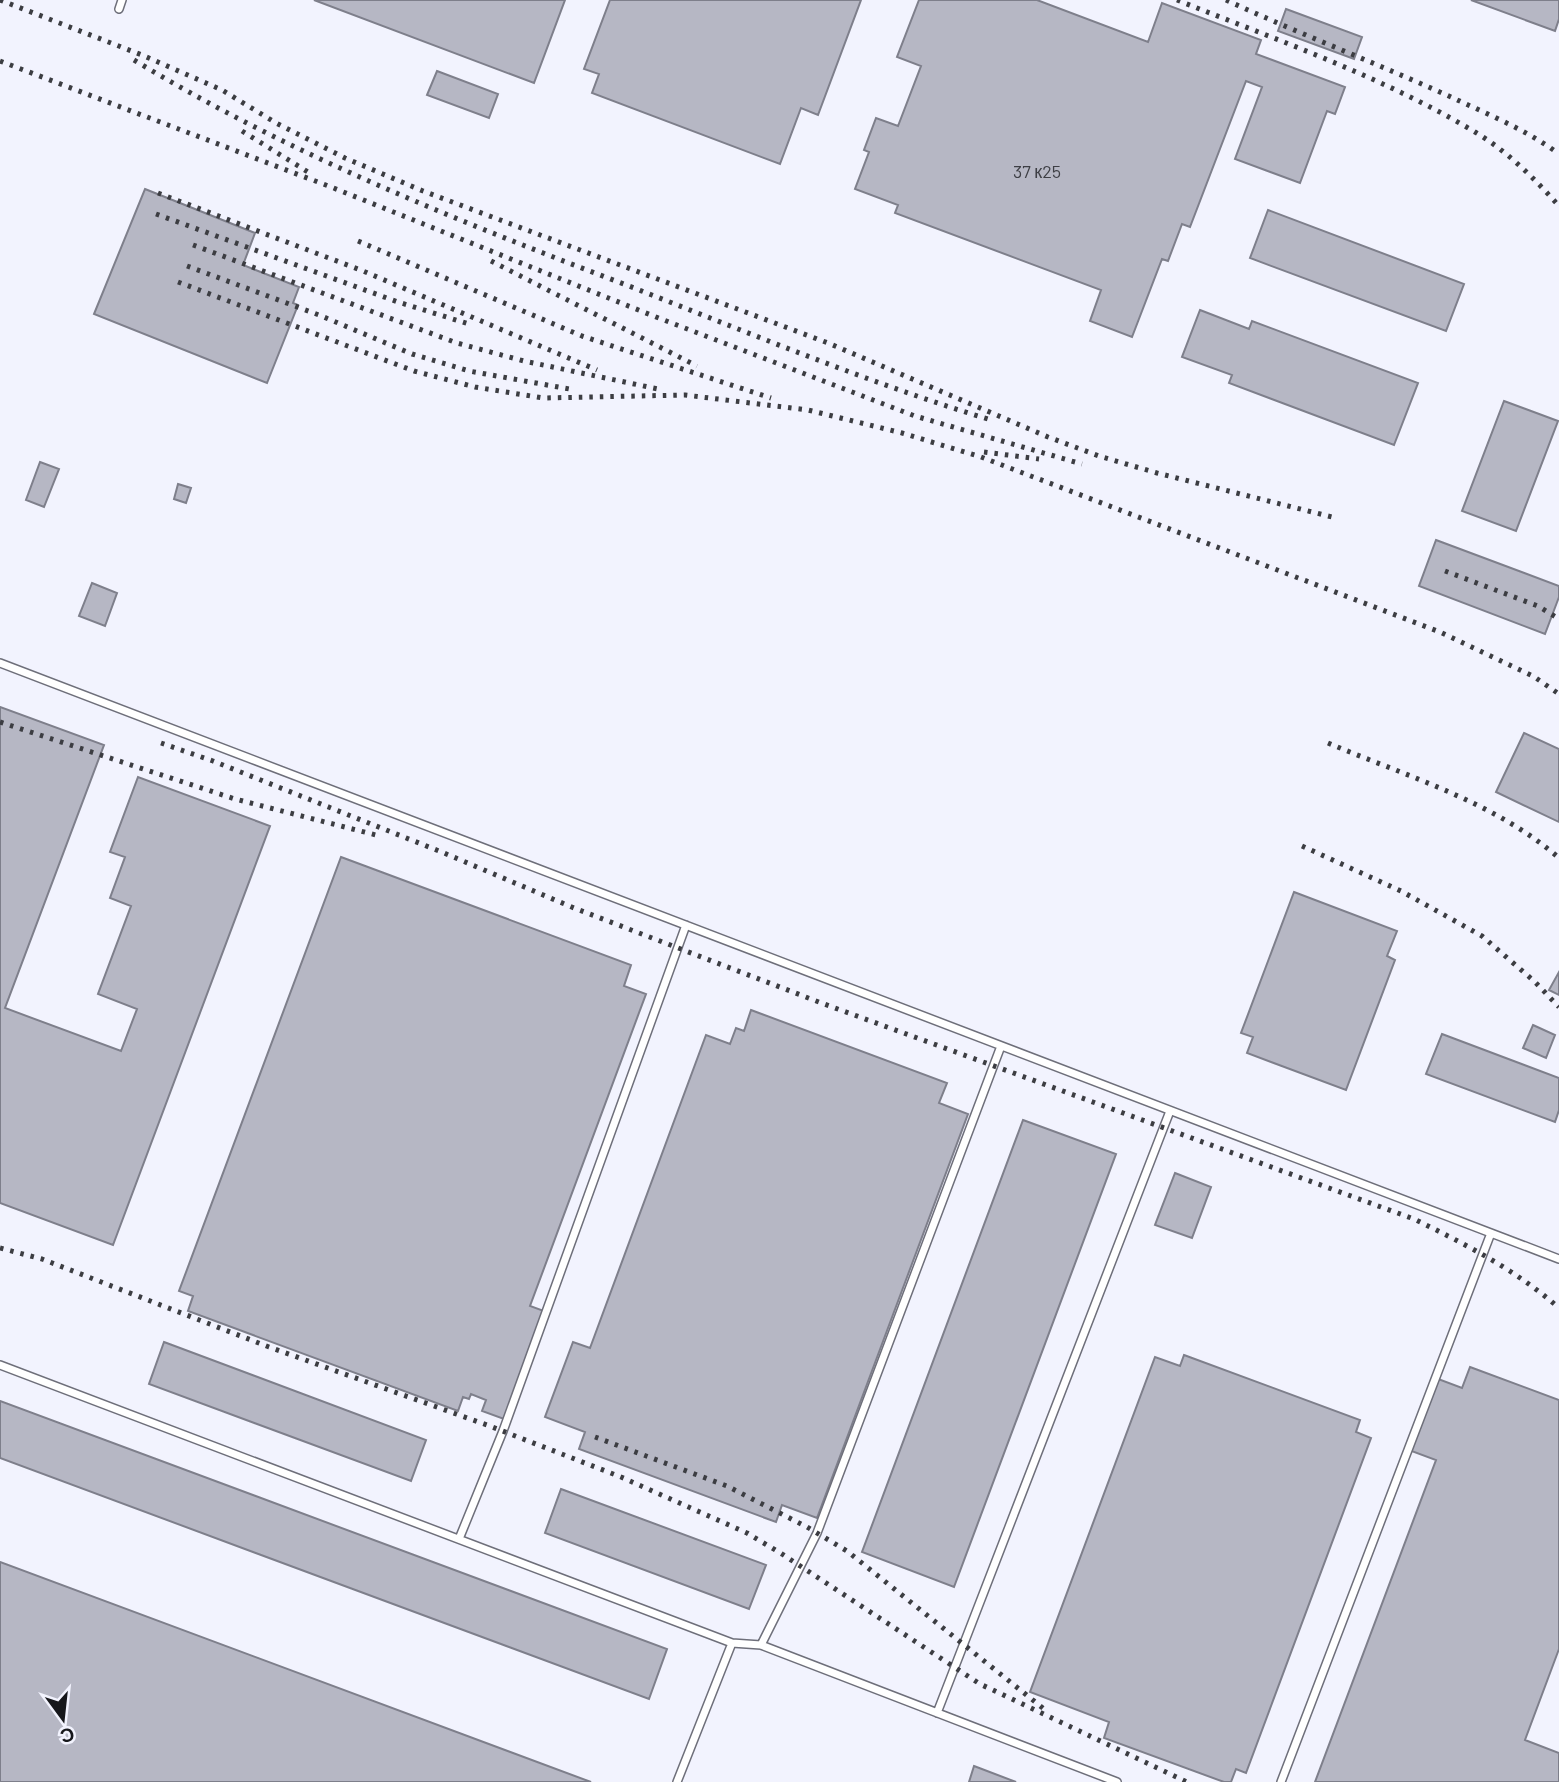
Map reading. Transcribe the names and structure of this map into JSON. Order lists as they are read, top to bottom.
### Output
{
  "house_numbers": ["37 к25"],
  "north": "bottom"
}
